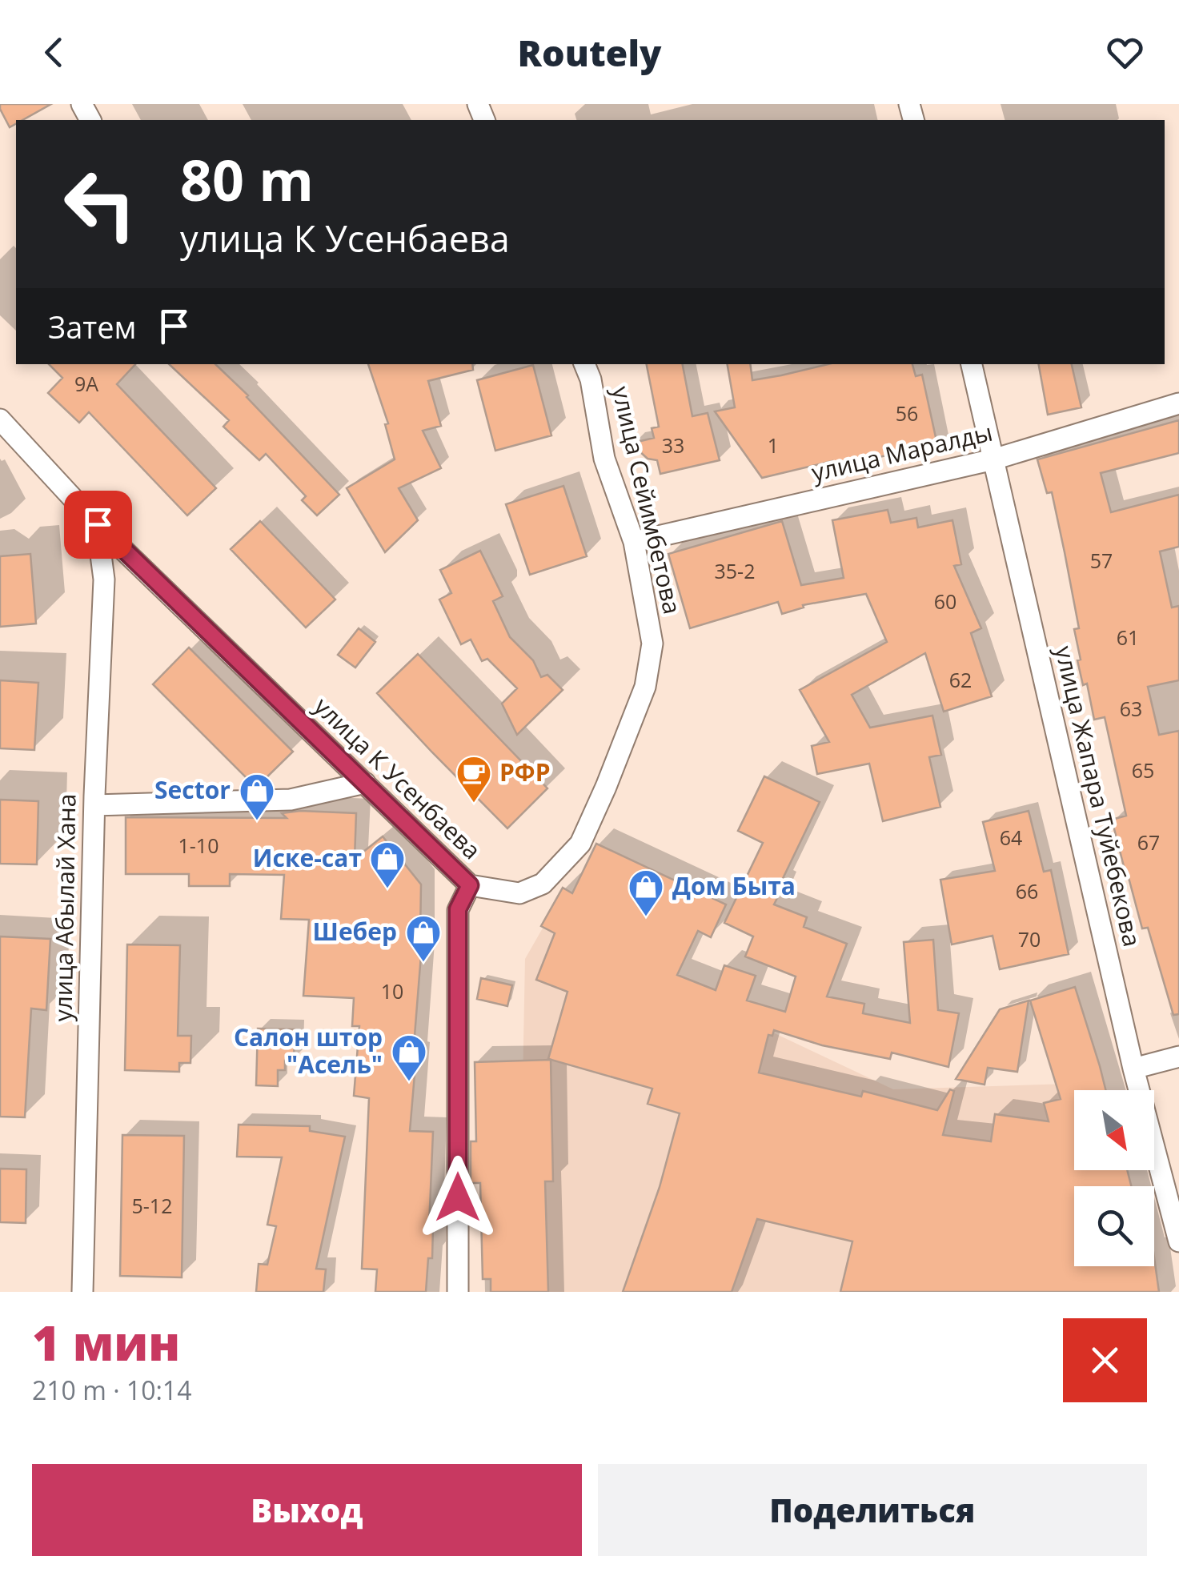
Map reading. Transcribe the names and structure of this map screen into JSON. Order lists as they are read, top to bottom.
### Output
{
  "streets": {
    "street": [
      "улица Маралды",
      "улица Сейимбетова",
      "улица К Усенбаева",
      "улица Жапара Туйебекова",
      "улица Абылай Хана"
    ]
  },
  "crossings": [
    ["улица Маралды", "улица Сейимбетова"],
    ["улица Маралды", "улица Жапара Туйебекова"],
    ["улица Сейимбетова", "улица К Усенбаева"],
    ["улица К Усенбаева", "улица Абылай Хана"]
  ],
  "places": {
    "cafe": ["РФР"],
    "shop": [
      "Sector",
      "Иске-сат",
      "Дом Быта",
      "Шебер",
      "Салон штор \"Асель\""
    ]
  },
  "house_numbers": [
    "9А",
    "56",
    "33",
    "1",
    "57",
    "35-2",
    "60",
    "61",
    "62",
    "63",
    "65",
    "64",
    "67",
    "1-10",
    "66",
    "70",
    "10",
    "5-12"
  ],
  "north": "bottom right",
  "page": {
    "header": "Routely",
    "turn": ["80 m", "улица К Усенбаева"],
    "then": "Затем",
    "heading": ["1 мин", "210 m · 10:14"],
    "buttons": ["Выход", "Поделиться"]
  }
}
